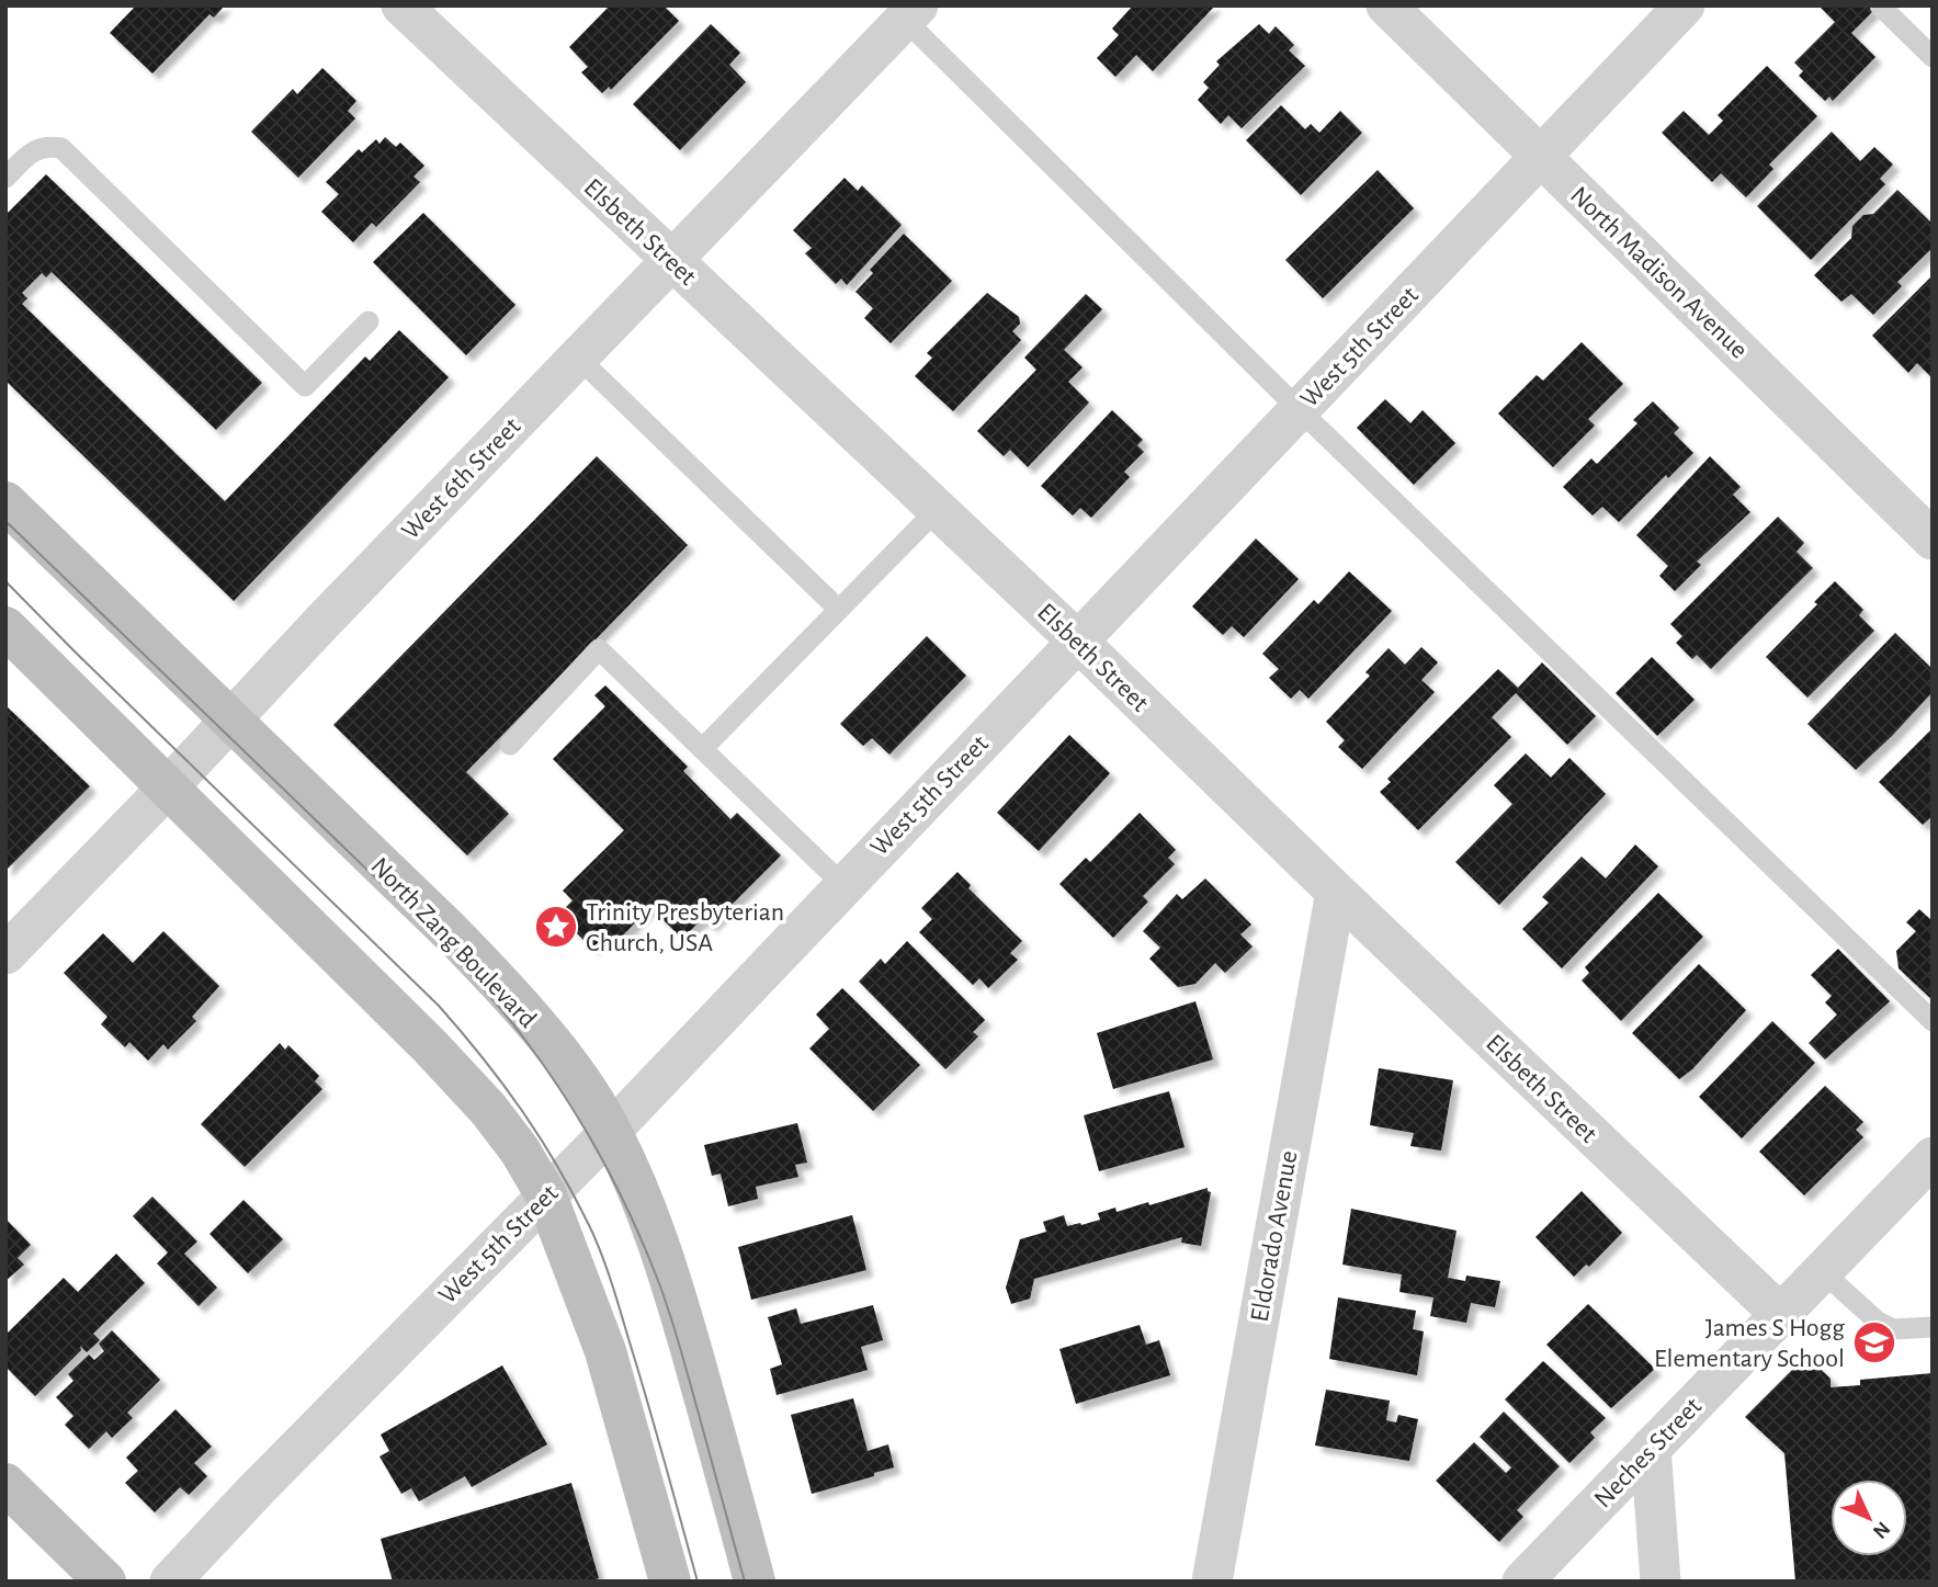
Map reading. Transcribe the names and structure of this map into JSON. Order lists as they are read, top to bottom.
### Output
{
  "streets": {
    "main road": ["North Zang Boulevard"],
    "street": [
      "Elsbeth Street",
      "North Madison Avenue",
      "West 5th Street",
      "West 6th Street",
      "Eldorado Avenue",
      "Neches Street"
    ]
  },
  "crossings": [
    ["Elsbeth Street", "West 5th Street"],
    ["Elsbeth Street", "West 6th Street"],
    ["Elsbeth Street", "Eldorado Avenue"],
    ["Elsbeth Street", "Neches Street"],
    ["North Madison Avenue", "West 5th Street"],
    ["West 5th Street", "North Zang Boulevard"],
    ["West 6th Street", "North Zang Boulevard"]
  ],
  "places": {
    "place": ["Trinity Presbyterian Church, USA"],
    "school or university": ["James S Hogg Elementary School"]
  },
  "north": "bottom right"
}
